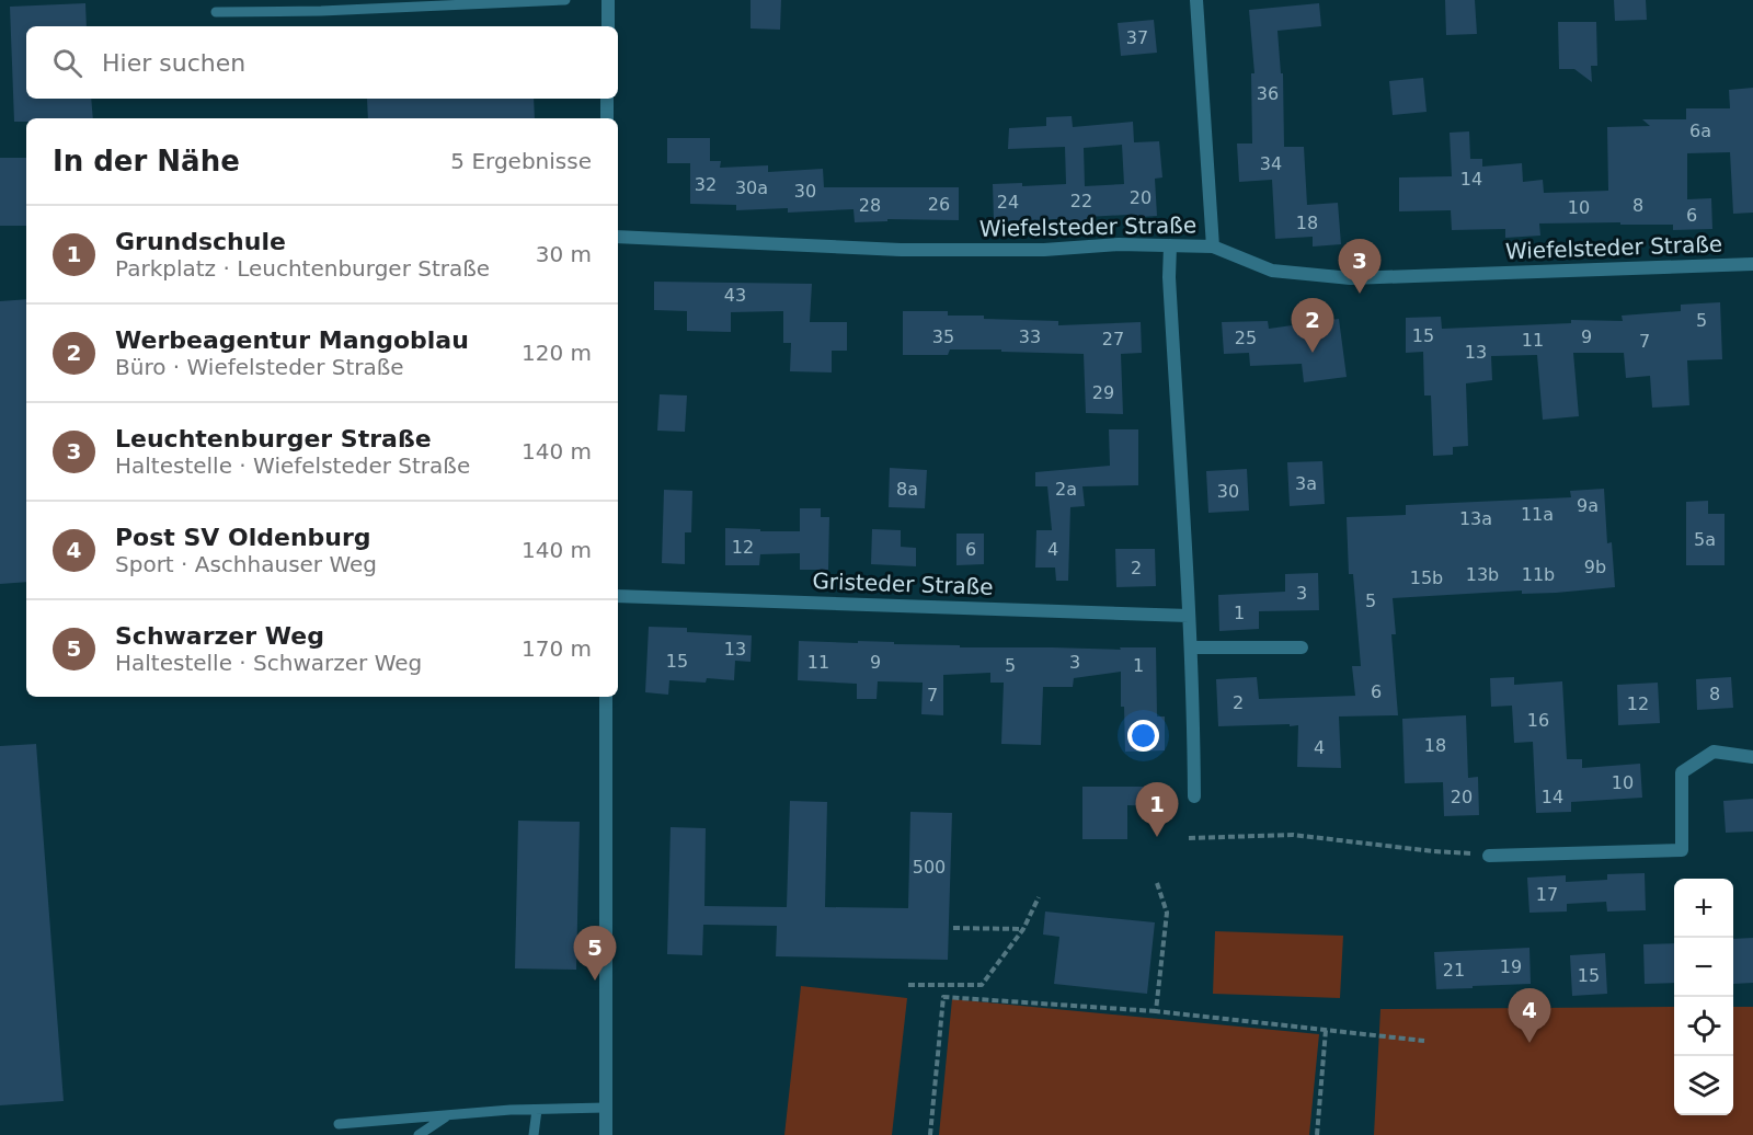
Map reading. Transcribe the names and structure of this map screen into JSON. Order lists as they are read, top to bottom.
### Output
{
  "streets": {
    "street": ["Wiefelsteder Straße", "Gristeder Straße"]
  },
  "house_numbers": [
    "37",
    "36",
    "6a",
    "34",
    "14",
    "32",
    "30a",
    "30",
    "20",
    "22",
    "24",
    "26",
    "28",
    "8",
    "10",
    "6",
    "18",
    "43",
    "5",
    "15",
    "35",
    "33",
    "9",
    "25",
    "27",
    "11",
    "7",
    "13",
    "29",
    "3a",
    "8a",
    "2a",
    "30",
    "9a",
    "11a",
    "13a",
    "5a",
    "12",
    "6",
    "4",
    "9b",
    "2",
    "13b",
    "11b",
    "15b",
    "3",
    "5",
    "1",
    "13",
    "15",
    "11",
    "9",
    "3",
    "5",
    "1",
    "6",
    "8",
    "7",
    "2",
    "12",
    "16",
    "18",
    "4",
    "10",
    "20",
    "14",
    "500",
    "17",
    "19",
    "21",
    "15"
  ],
  "page": {
    "search": "Hier suchen",
    "heading": ["In der Nähe", "5 Ergebnisse"],
    "list": [
      {
        "mark": "1",
        "name": "Grundschule",
        "note": "Parkplatz · Leuchtenburger Straße",
        "value": "30 m"
      },
      {
        "mark": "2",
        "name": "Werbeagentur Mangoblau",
        "note": "Büro · Wiefelsteder Straße",
        "value": "120 m"
      },
      {
        "mark": "3",
        "name": "Leuchtenburger Straße",
        "note": "Haltestelle · Wiefelsteder Straße",
        "value": "140 m"
      },
      {
        "mark": "4",
        "name": "Post SV Oldenburg",
        "note": "Sport · Aschhauser Weg",
        "value": "140 m"
      },
      {
        "mark": "5",
        "name": "Schwarzer Weg",
        "note": "Haltestelle · Schwarzer Weg",
        "value": "170 m"
      }
    ],
    "pins": [
      "3",
      "2",
      "1",
      "5",
      "4"
    ],
    "map_buttons": ["+", "−"]
  }
}
